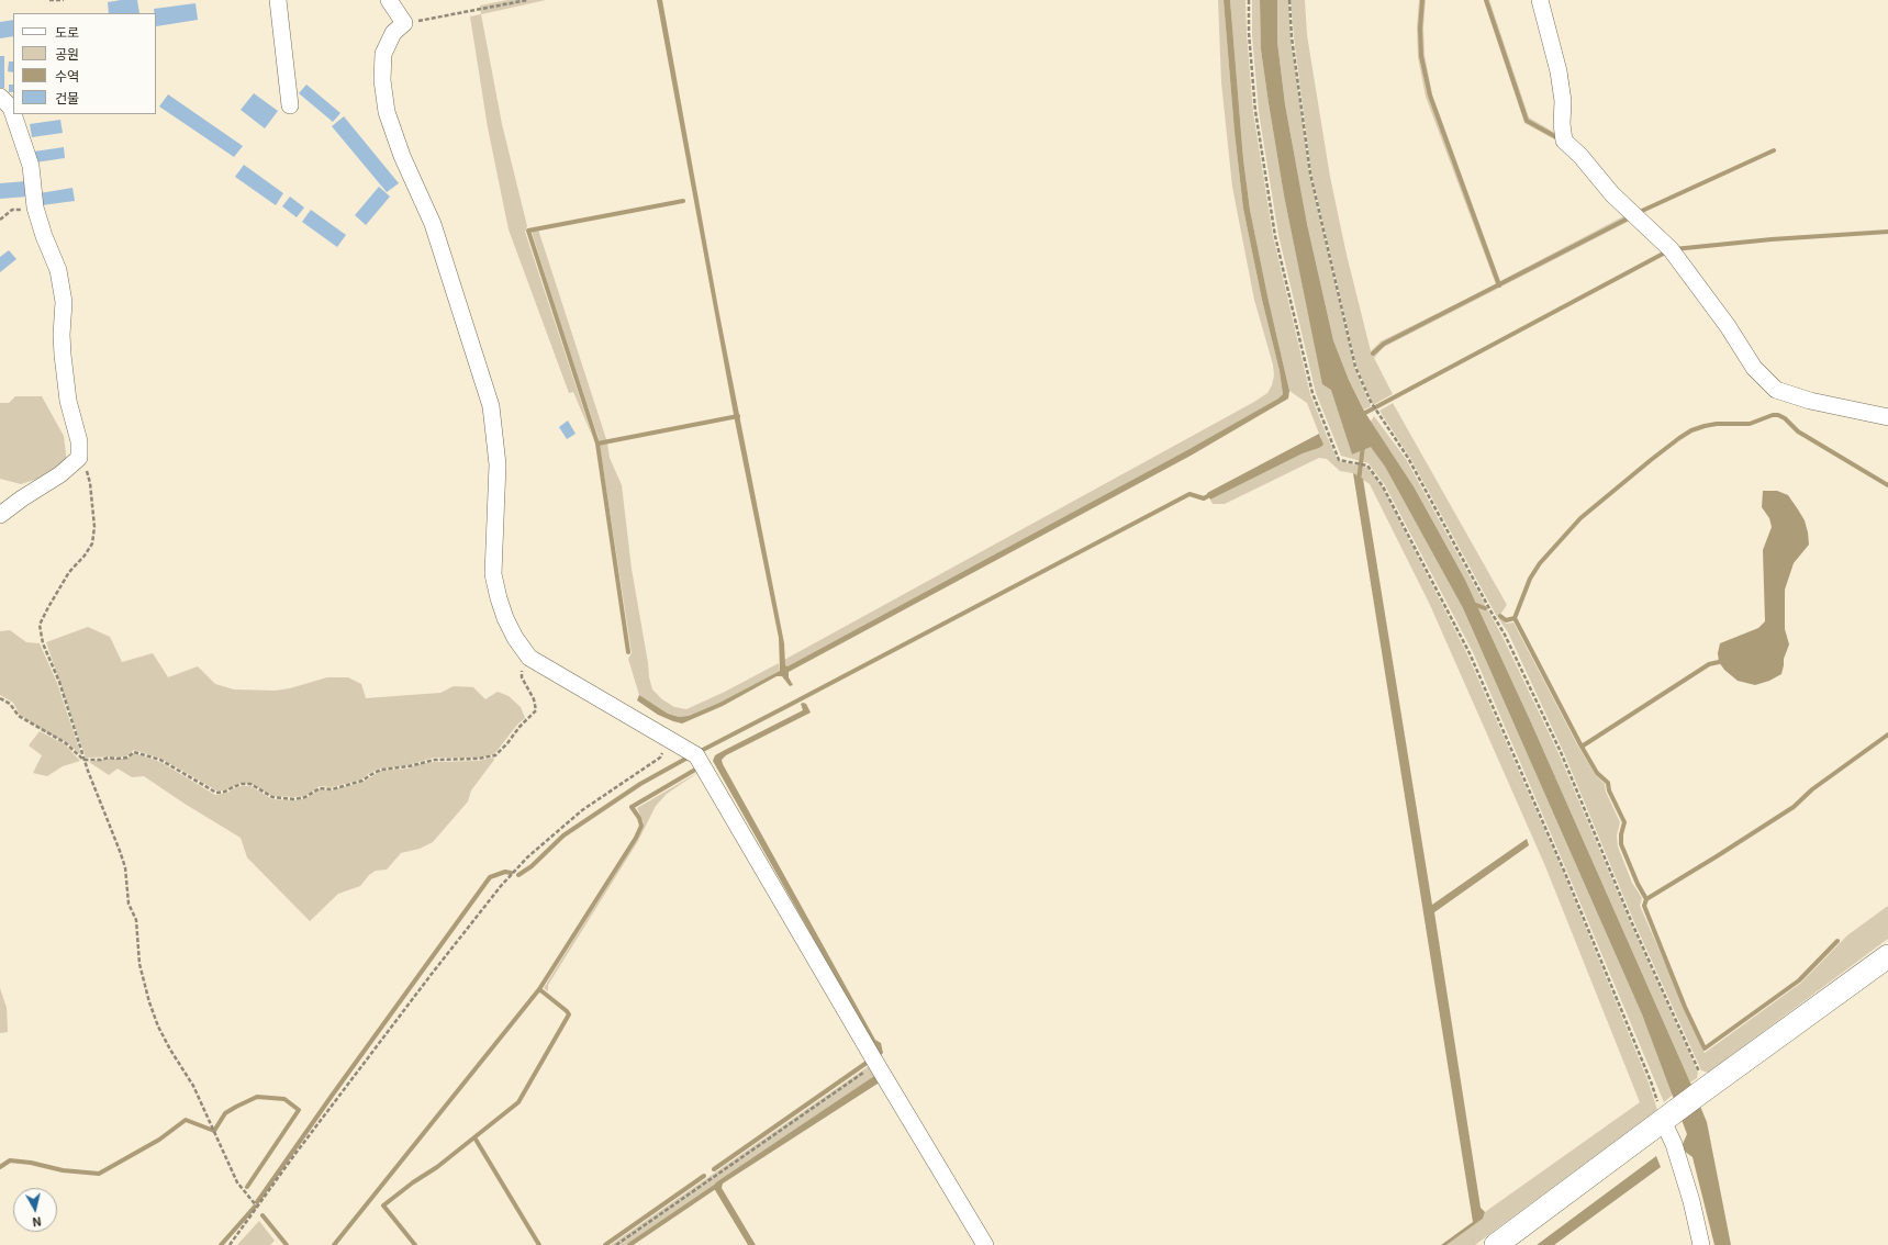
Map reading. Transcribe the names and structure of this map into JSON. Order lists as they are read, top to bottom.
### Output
{
  "legend": [
    "도로",
    "공원",
    "수역",
    "건물"
  ],
  "north": "bottom"
}
